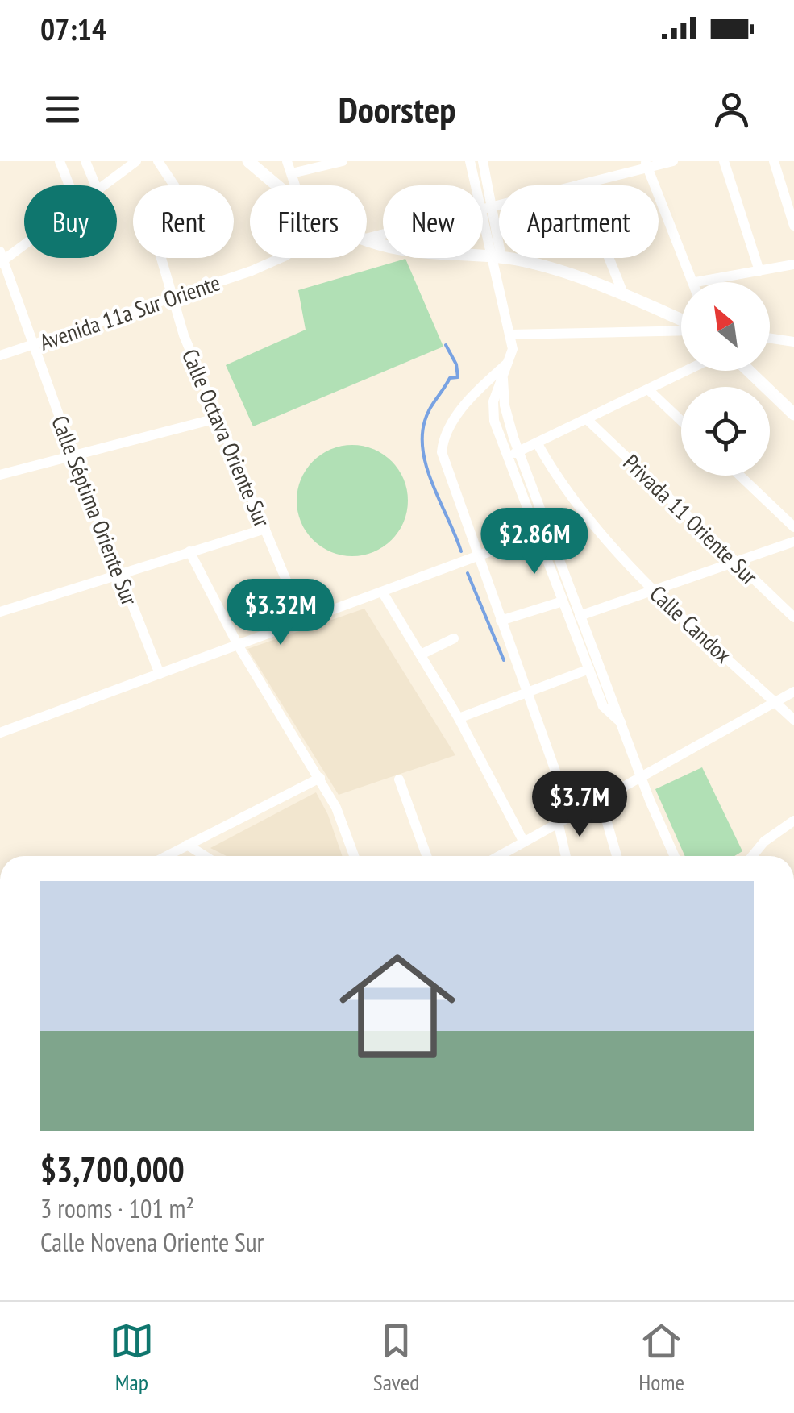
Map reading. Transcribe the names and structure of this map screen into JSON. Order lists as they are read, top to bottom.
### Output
{
  "streets": {
    "street": [
      "Avenida 11a Sur Oriente",
      "Calle Octava Oriente Sur",
      "Calle Séptima Oriente Sur",
      "Privada 11 Oriente Sur",
      "Calle Candox"
    ]
  },
  "crossings": [
    ["Avenida 11a Sur Oriente", "Calle Octava Oriente Sur"],
    ["Avenida 11a Sur Oriente", "Calle Séptima Oriente Sur"]
  ],
  "north": "top left",
  "page": {
    "status": "07:14",
    "header": "Doorstep",
    "chip": [
      "Buy",
      "Rent",
      "Filters",
      "New",
      "Apartment"
    ],
    "price": ["$2.86M", "$3.32M", "$3.7M"],
    "list": [
      {
        "name": "$3,700,000",
        "note": "3 rooms · 101 m² · Calle Novena Oriente Sur"
      }
    ],
    "tabs": ["Map", "Saved", "Home"]
  }
}
